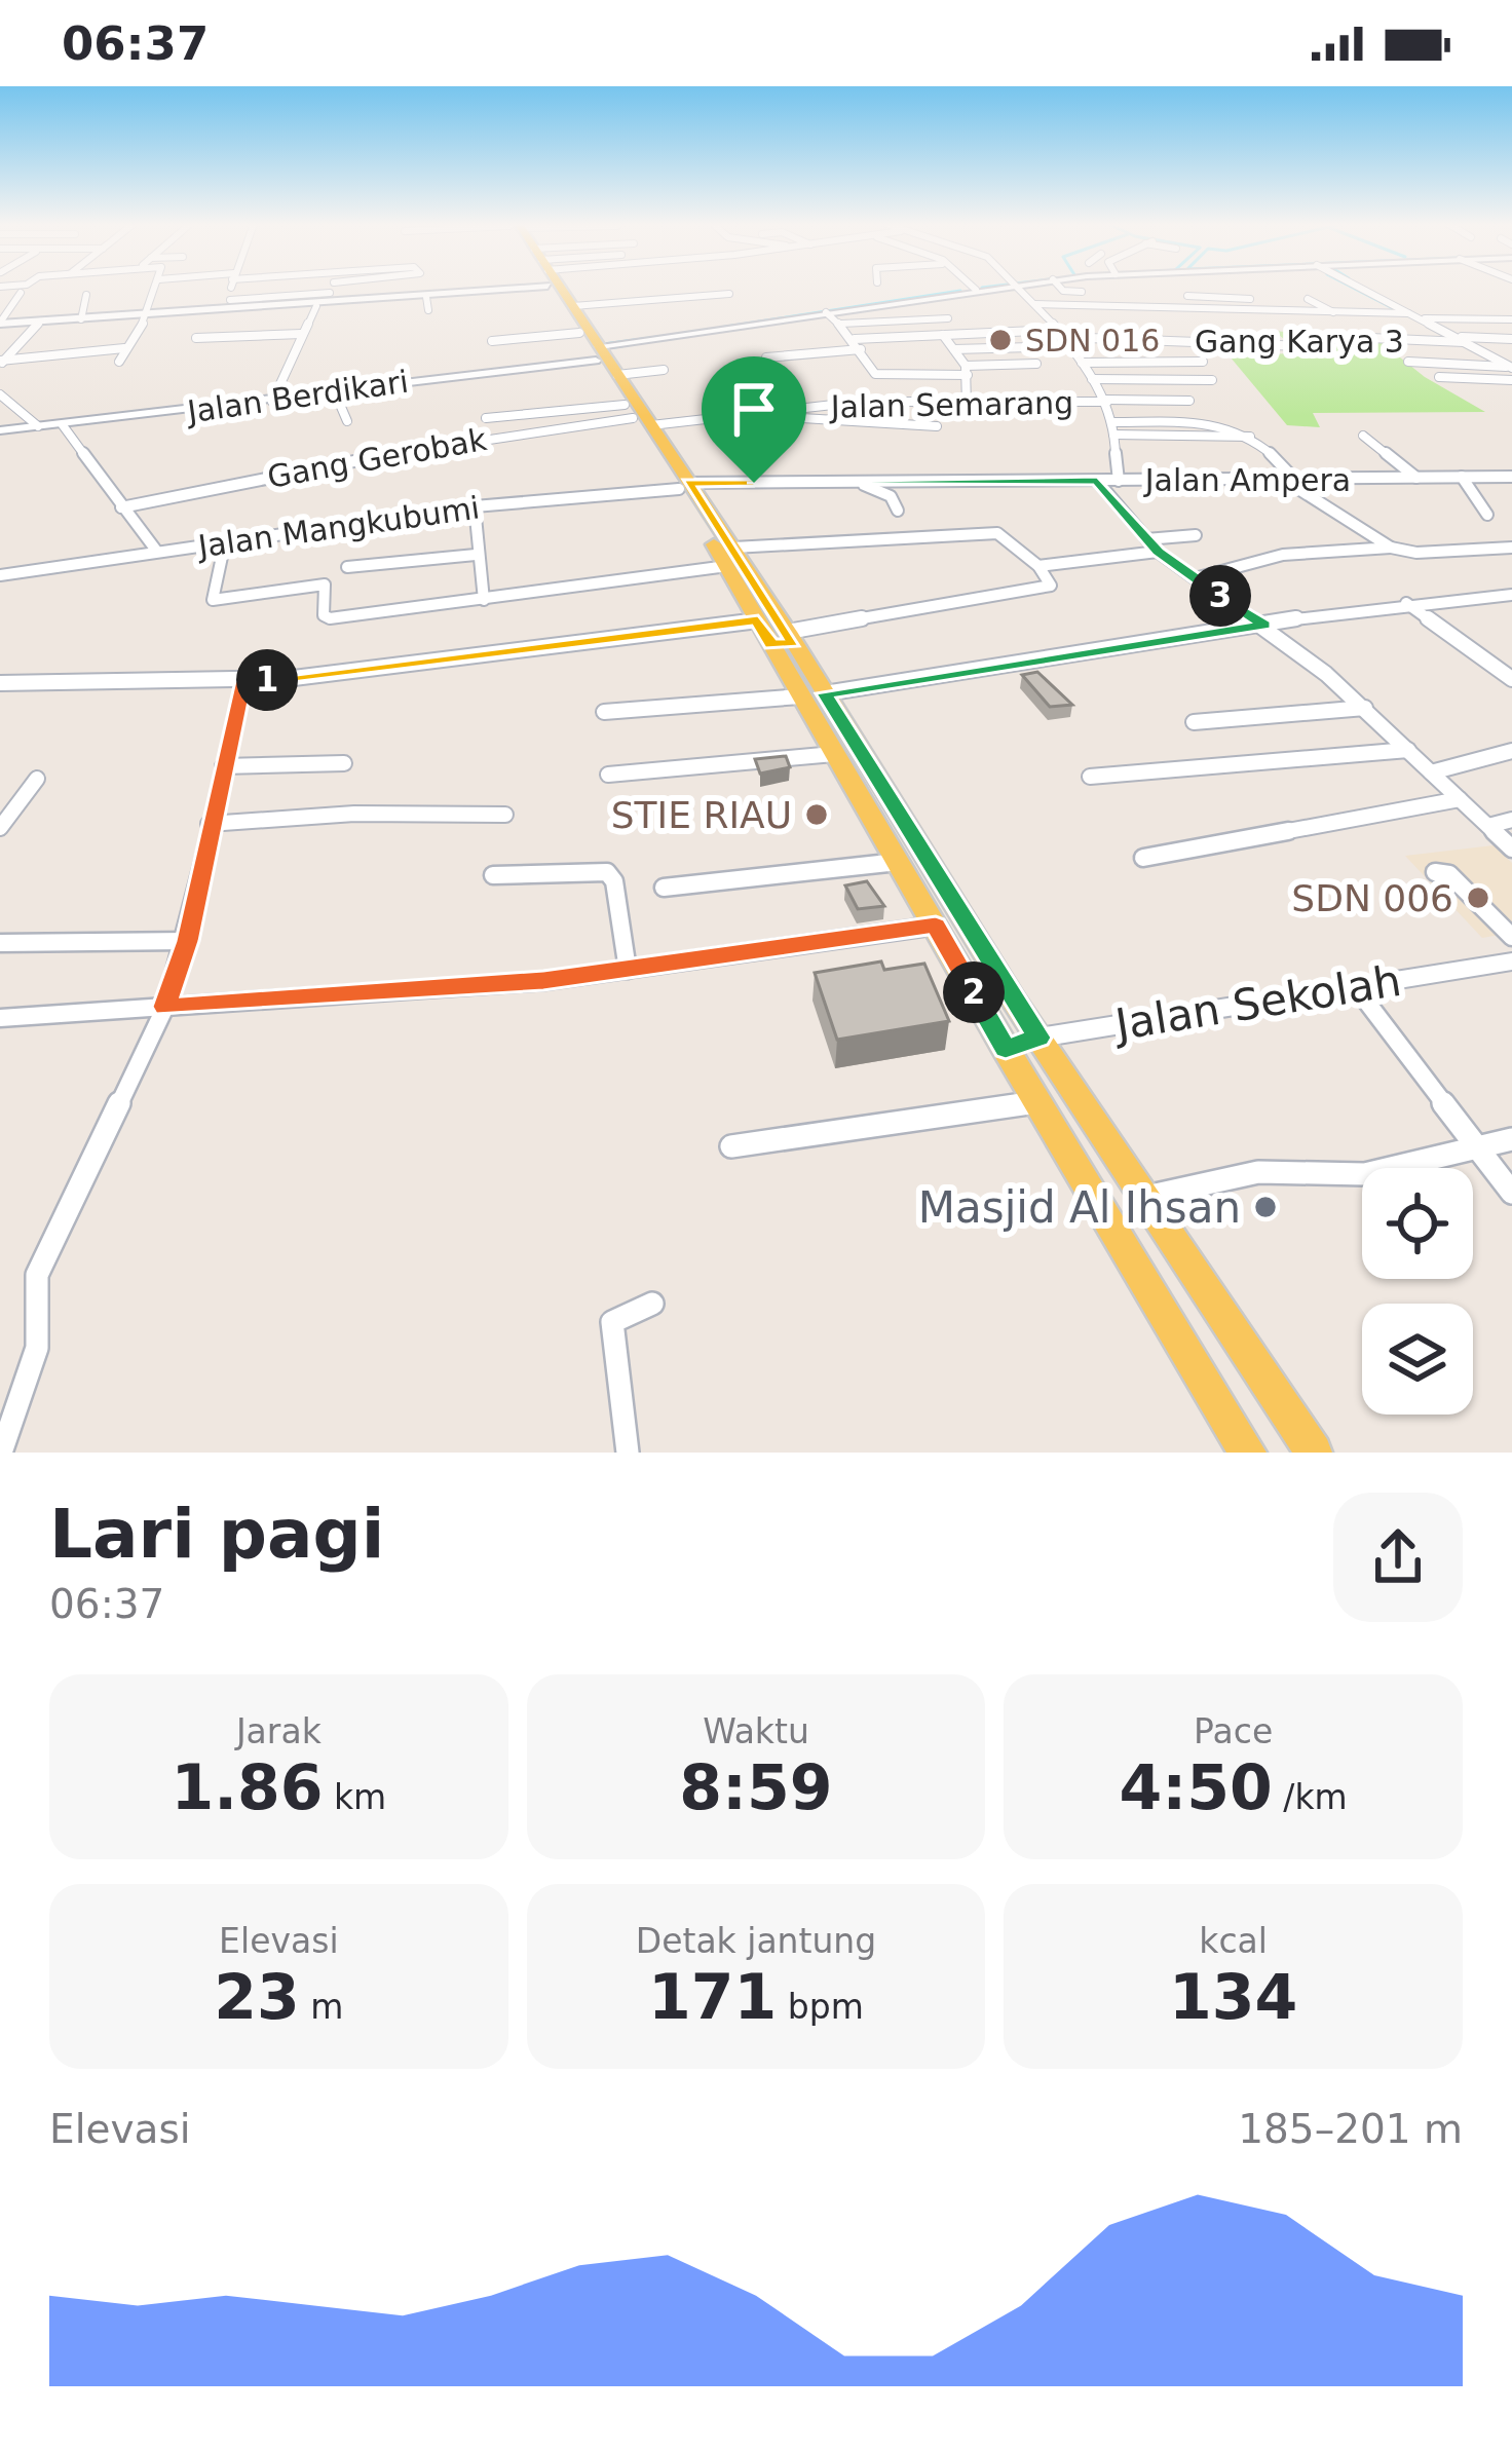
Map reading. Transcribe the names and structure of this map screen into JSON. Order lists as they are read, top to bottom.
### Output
{
  "streets": {
    "street": [
      "Gang Karya 3",
      "Jalan Berdikari",
      "Jalan Semarang",
      "Gang Gerobak",
      "Jalan Ampera",
      "Jalan Mangkubumi",
      "Jalan Sekolah"
    ]
  },
  "crossings": [
    ["Jalan Semarang", "Gang Gerobak"],
    ["Jalan Ampera", "Jalan Mangkubumi"]
  ],
  "places": [
    "SDN 016",
    "STIE RIAU",
    "SDN 006",
    "Masjid Al Ihsan"
  ],
  "page": {
    "status": "06:37",
    "pins": ["3", "1", "2"],
    "heading": ["Lari pagi", "06:37"],
    "stats": [
      ["Jarak", "1.86 km"],
      ["Waktu", "8:59"],
      ["Pace", "4:50 /km"],
      ["Elevasi", "23 m"],
      ["Detak jantung", "171 bpm"],
      ["kcal", "134"]
    ],
    "chart": ["Elevasi", "185–201 m"]
  }
}
